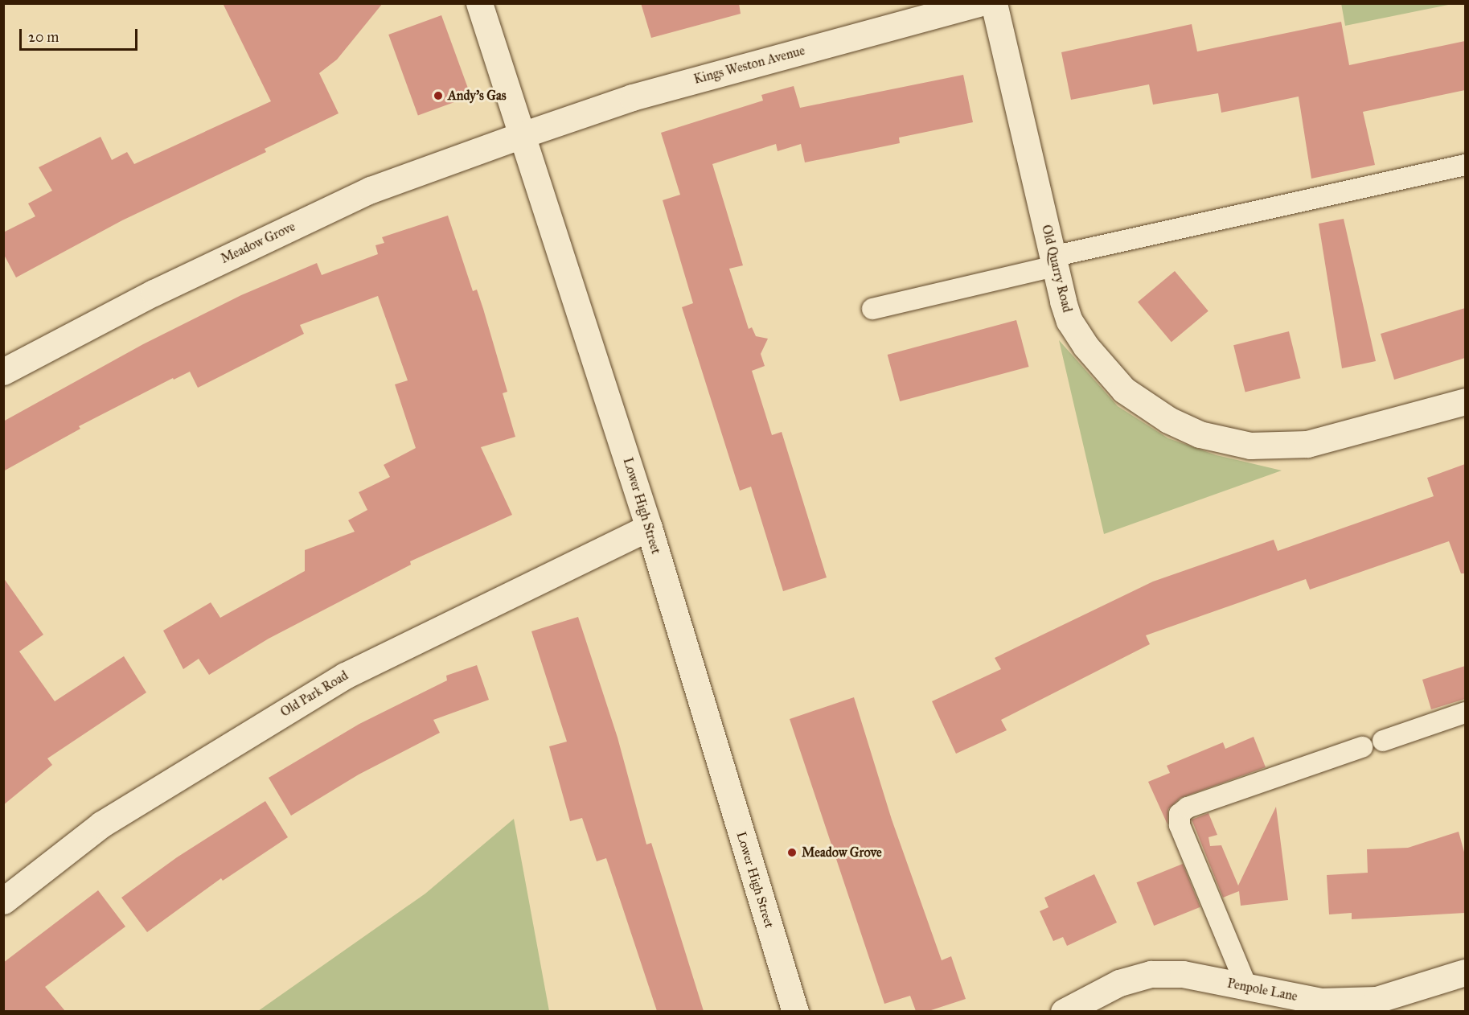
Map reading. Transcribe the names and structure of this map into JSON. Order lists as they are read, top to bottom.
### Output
{
  "streets": {
    "street": [
      "Kings Weston Avenue",
      "Meadow Grove",
      "Old Quarry Road",
      "Lower High Street",
      "Old Park Road",
      "Penpole Lane"
    ]
  },
  "crossings": [
    ["Kings Weston Avenue", "Meadow Grove"],
    ["Kings Weston Avenue", "Lower High Street"],
    ["Meadow Grove", "Lower High Street"],
    ["Lower High Street", "Old Park Road"]
  ],
  "places": ["Andy's Gas", "Meadow Grove"],
  "scale_bar": "20 m"
}
